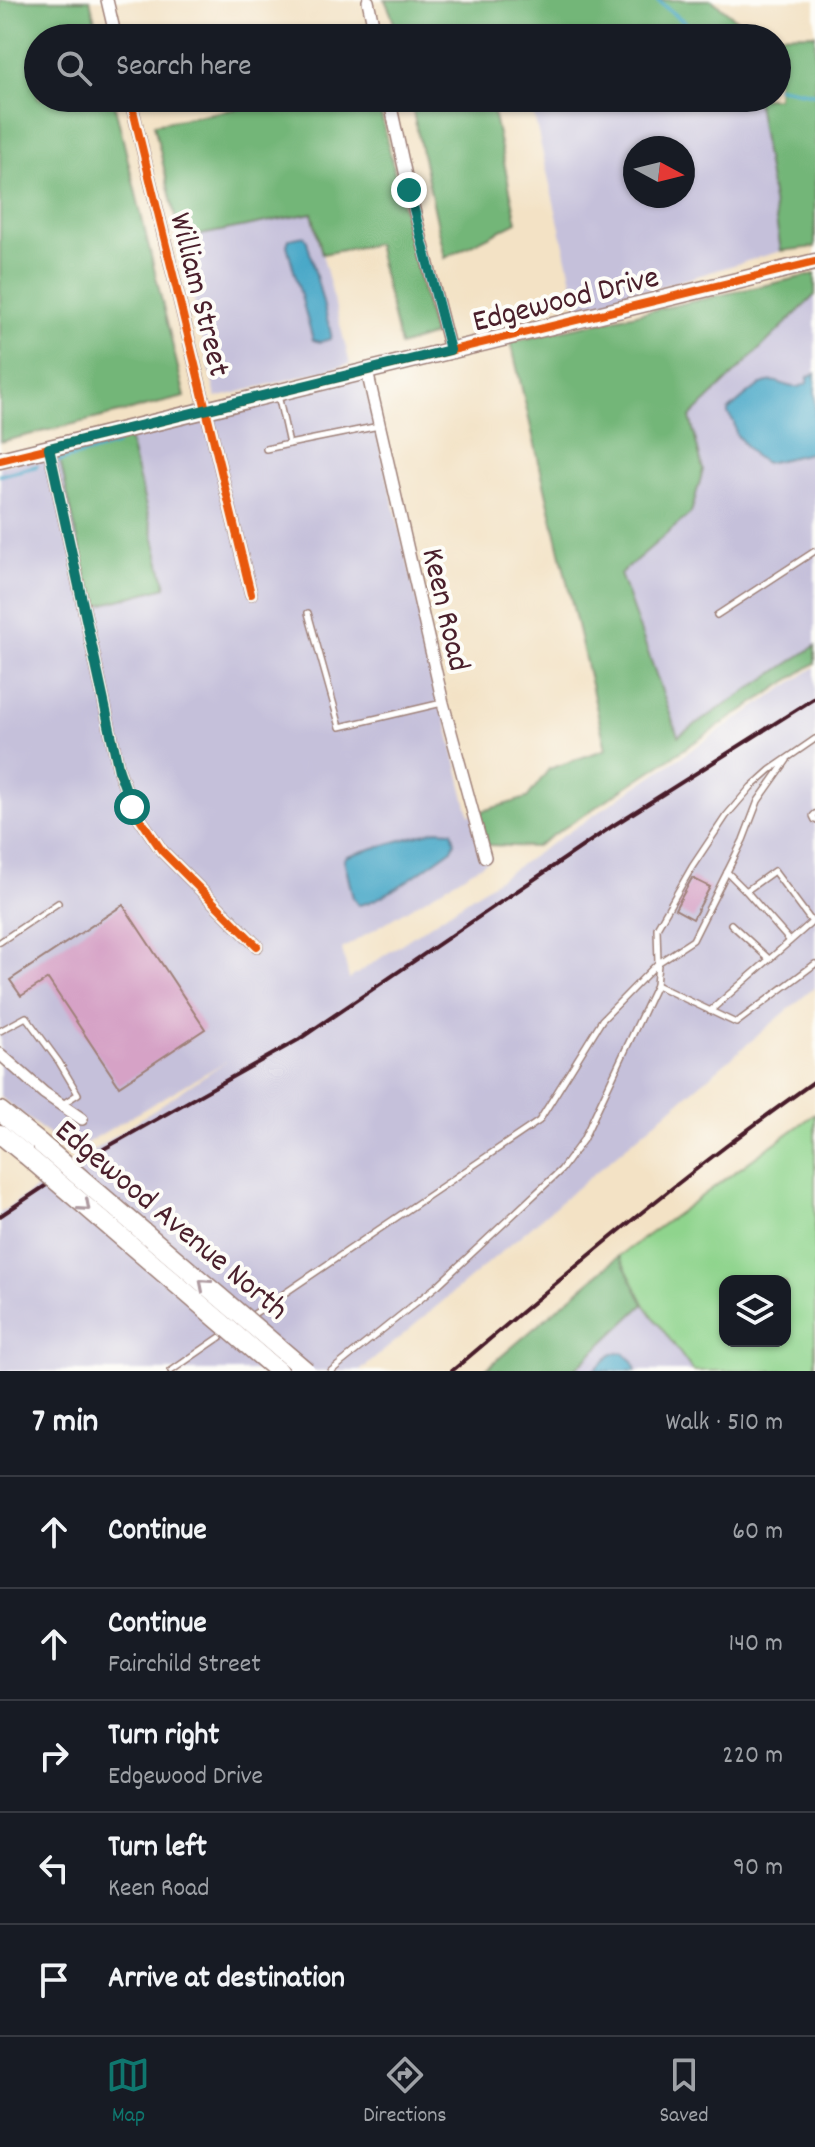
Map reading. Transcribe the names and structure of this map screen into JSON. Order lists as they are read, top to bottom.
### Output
{
  "streets": {
    "main road": ["Edgewood Avenue North"],
    "street": ["William Street", "Edgewood Drive", "Keen Road"]
  },
  "crossings": [
    ["William Street", "Edgewood Drive"],
    ["Edgewood Drive", "Keen Road"]
  ],
  "north": "right",
  "page": {
    "search": "Search here",
    "heading": ["7 min", "Walk · 510 m"],
    "list": [
      ["Continue", "60 m"],
      ["Continue", "Fairchild Street", "140 m"],
      ["Turn right", "Edgewood Drive", "220 m"],
      ["Turn left", "Keen Road", "90 m"],
      "Arrive at destination"
    ],
    "nav": ["Map", "Directions", "Saved"]
  }
}
